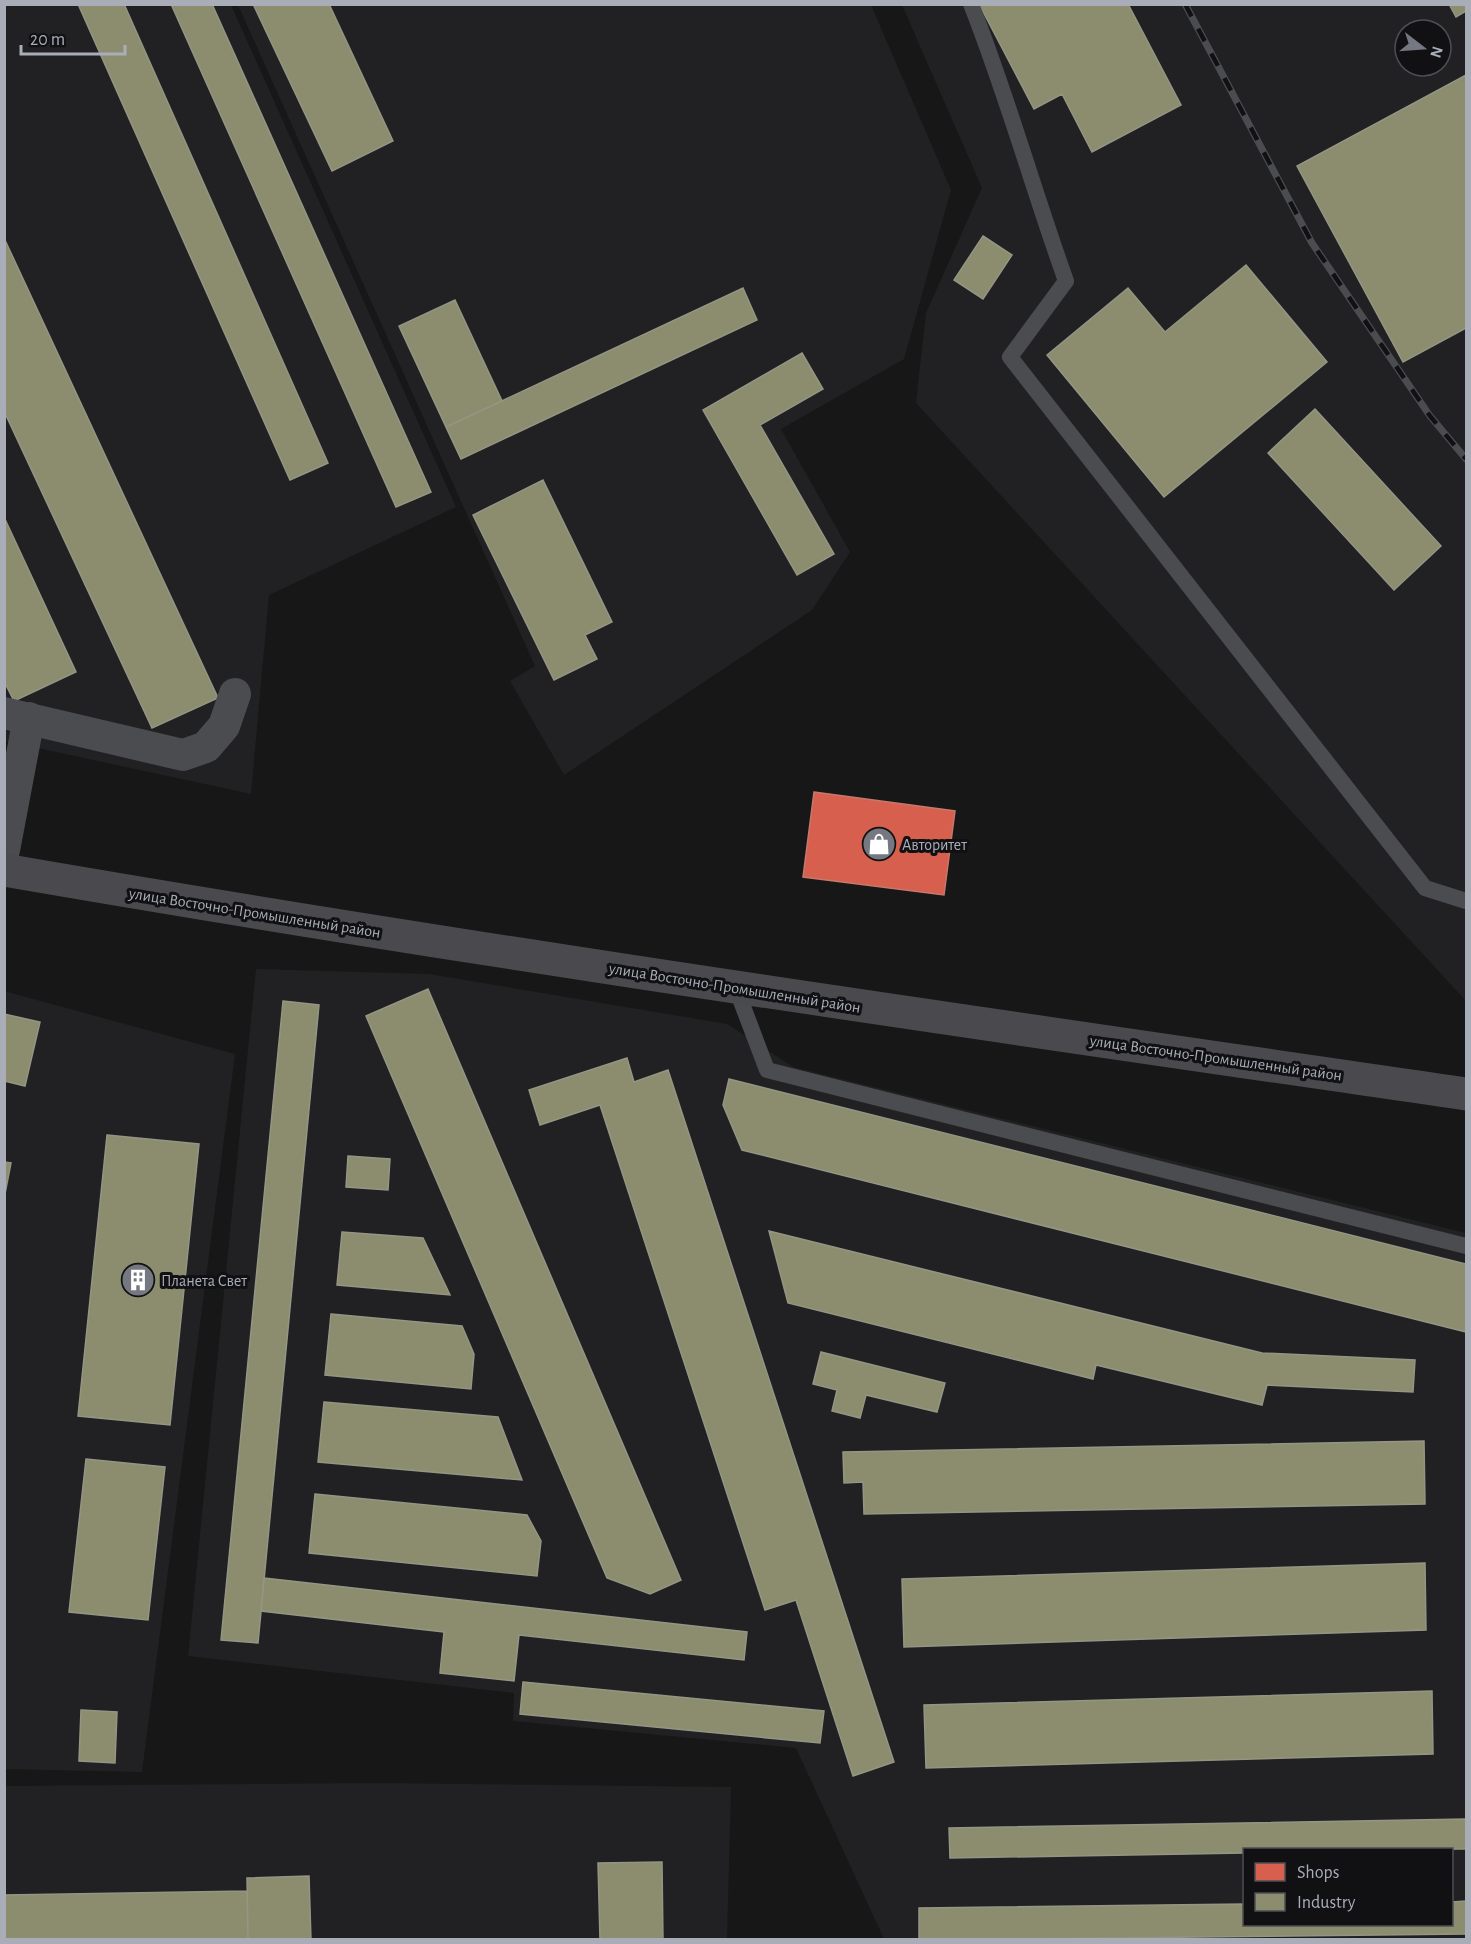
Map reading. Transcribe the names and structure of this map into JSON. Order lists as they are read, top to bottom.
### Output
{
  "streets": {
    "street": ["улица Восточно-Промышленный район"]
  },
  "places": {
    "shop": ["Авторитет"],
    "building": ["Планета Свет"]
  },
  "legend": ["Shops", "Industry"],
  "scale_bar": "20 m",
  "north": "right"
}
